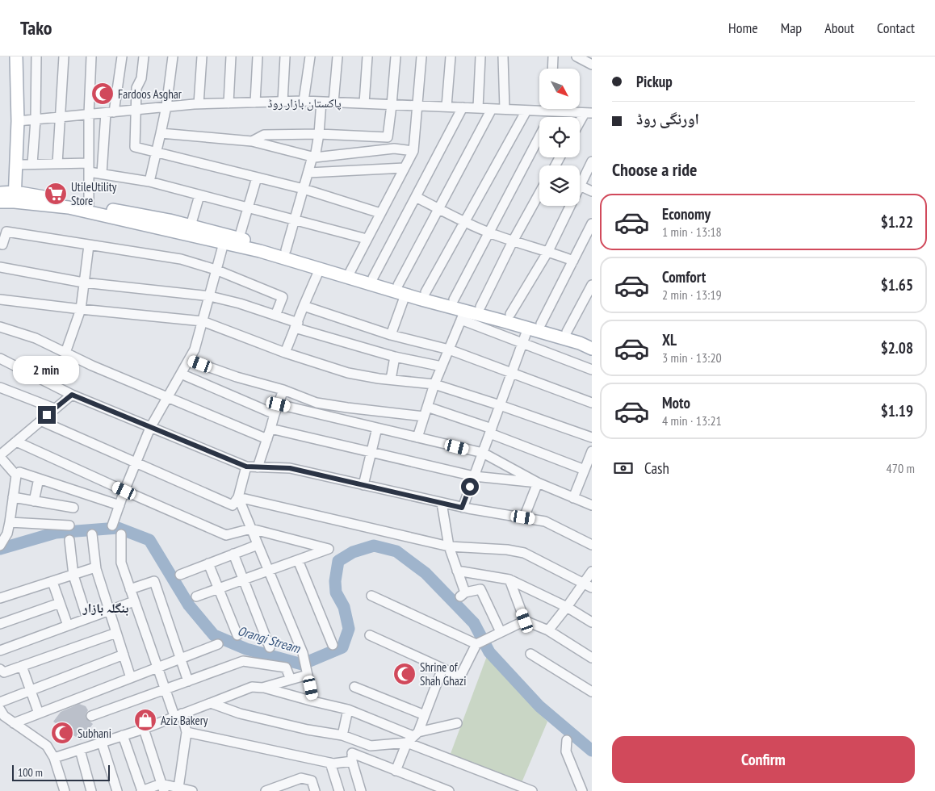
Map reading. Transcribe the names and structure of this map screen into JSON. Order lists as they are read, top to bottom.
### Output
{
  "streets": {
    "street": ["پاکستان بازار روڈ"]
  },
  "districts": ["بنگلہ بازار"],
  "water": ["Orangi Stream"],
  "places": {
    "mosque": ["Fardoos Asghar", "Shrine of Shah Ghazi", "Subhani"],
    "supermarket": ["UtileUtility Store"],
    "shop": ["Aziz Bakery"]
  },
  "scale_bar": "100 m",
  "north": "bottom right",
  "page": {
    "header": "Tako",
    "nav": [
      "Home",
      "Map",
      "About",
      "Contact"
    ],
    "banner": ["Pickup", "اورنگی روڈ"],
    "heading": "Choose a ride",
    "list": [
      {
        "name": "Economy",
        "note": "1 min · 13:18",
        "value": "$1.22"
      },
      {
        "name": "Comfort",
        "note": "2 min · 13:19",
        "value": "$1.65"
      },
      {
        "name": "XL",
        "note": "3 min · 13:20",
        "value": "$2.08"
      },
      {
        "name": "Moto",
        "note": "4 min · 13:21",
        "value": "$1.19"
      }
    ],
    "bubble": "2 min",
    "pay": ["Cash", "470 m"],
    "buttons": "Confirm",
    "scale": "100 m"
  }
}
